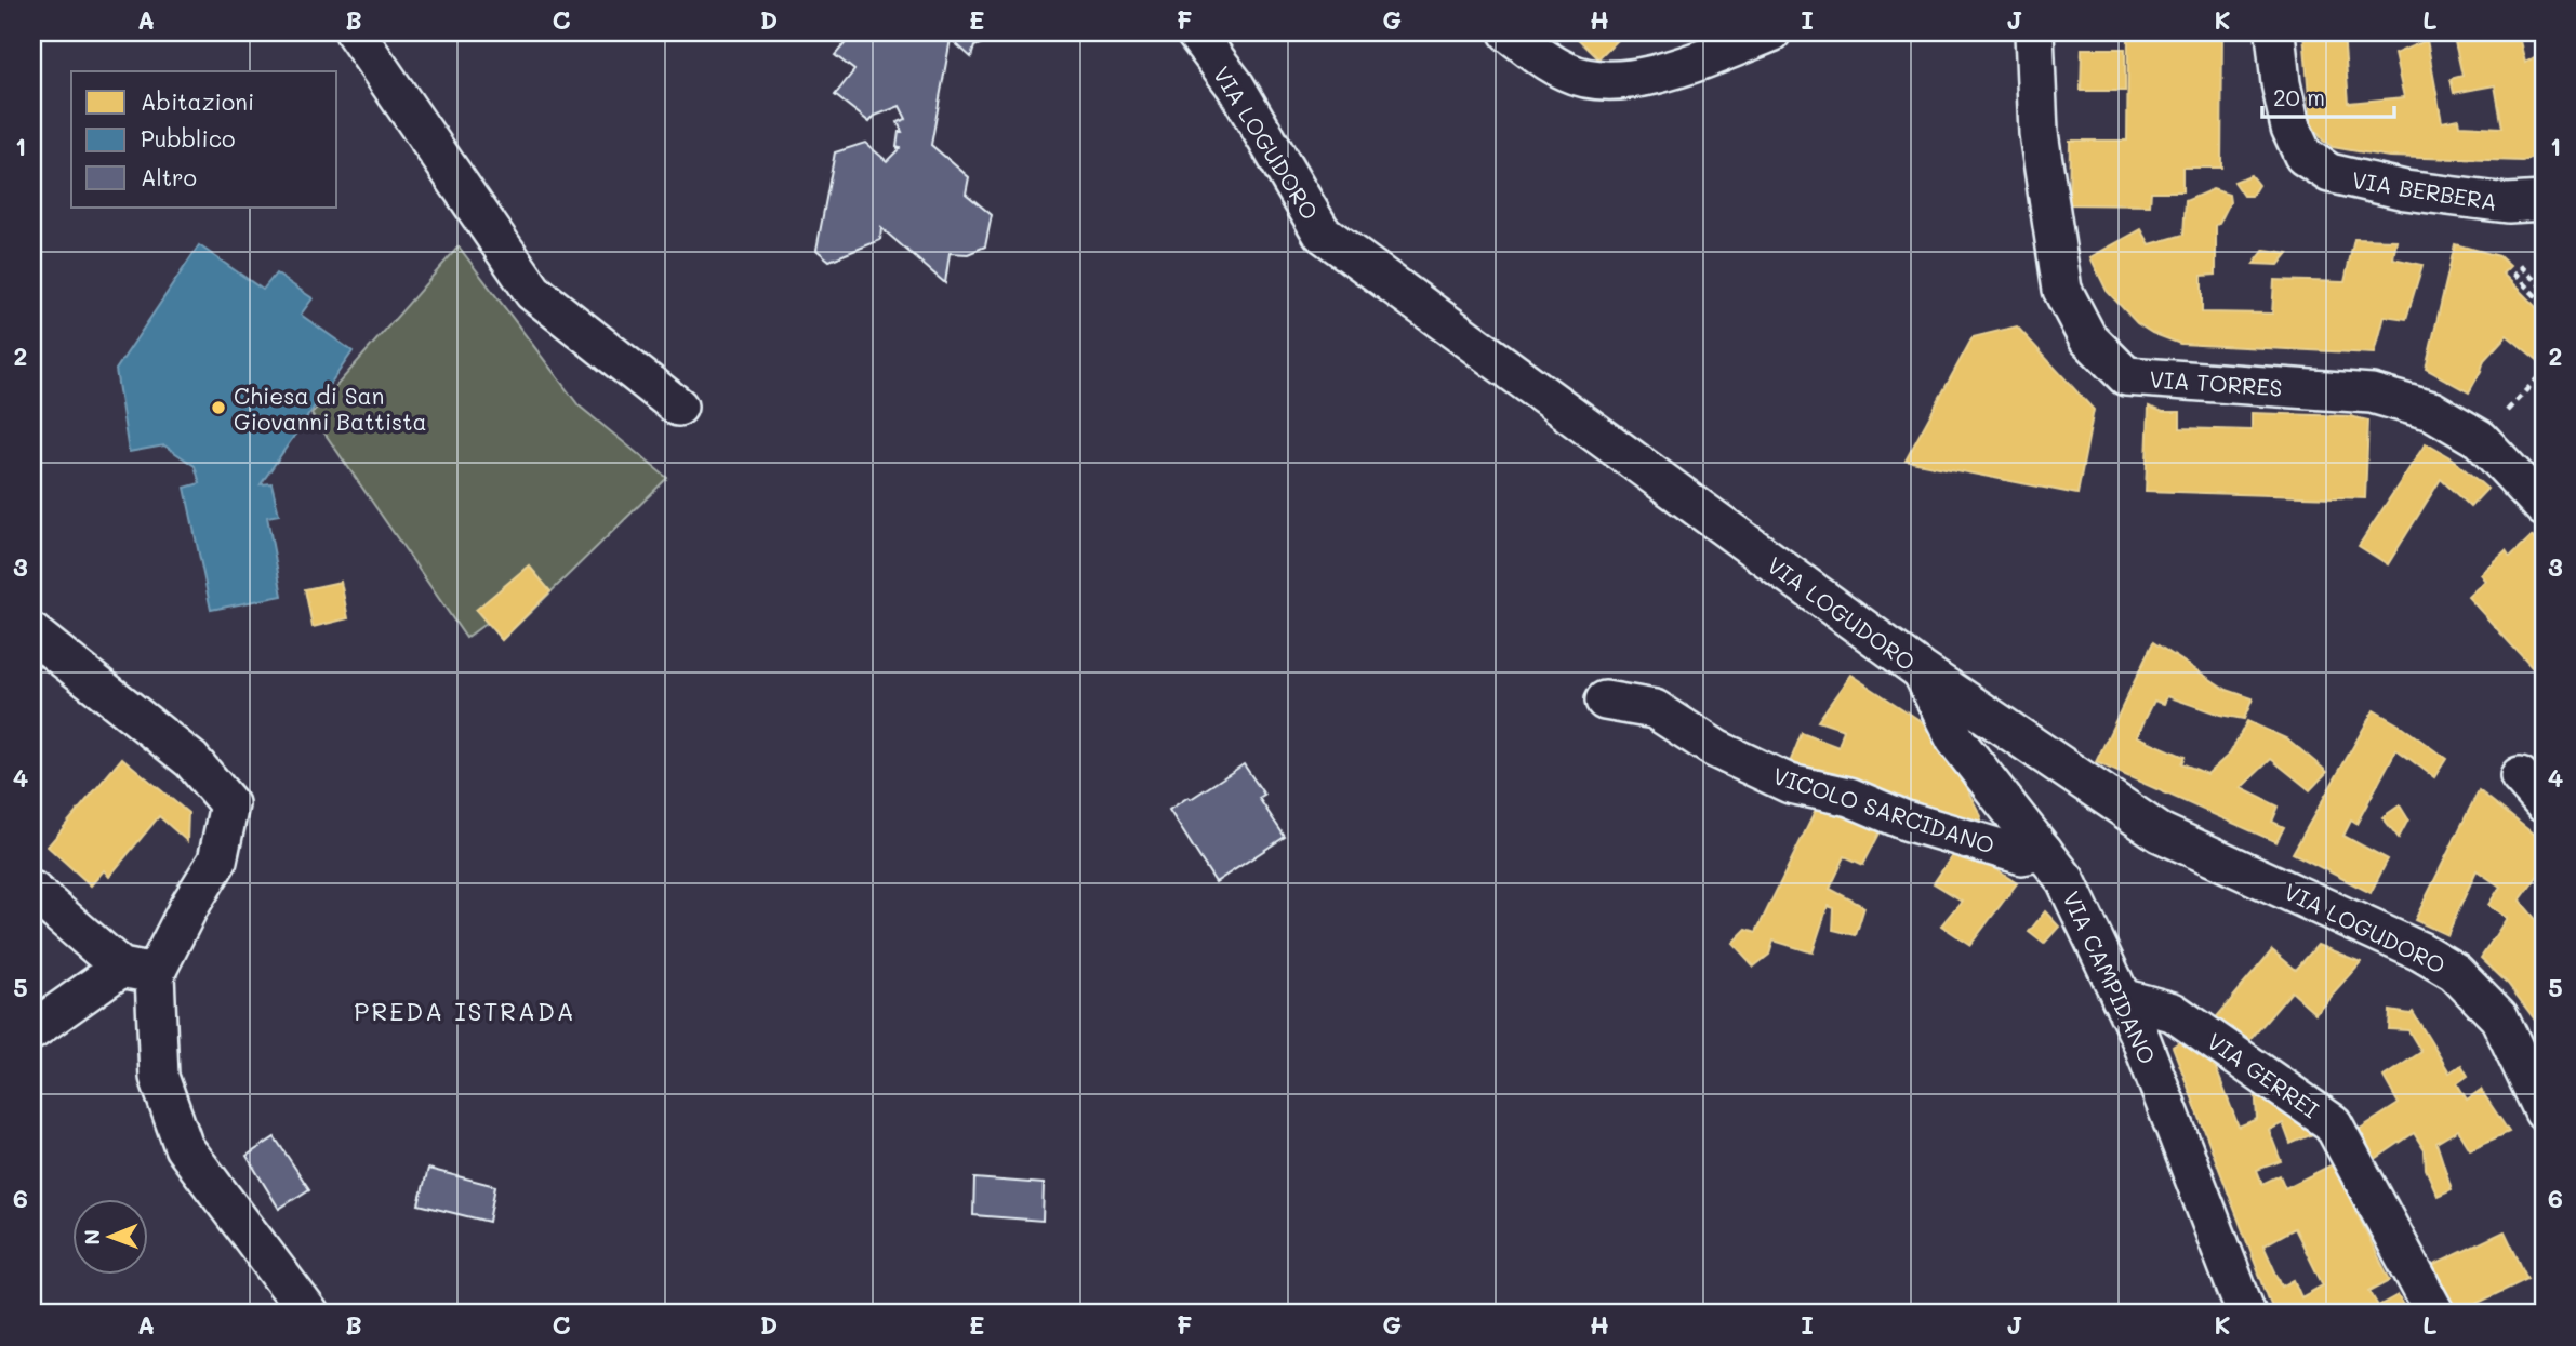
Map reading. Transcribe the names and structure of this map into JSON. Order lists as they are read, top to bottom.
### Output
{
  "streets": {
    "street": [
      "VIA LOGUDORO",
      "VIA BERBERA",
      "VIA TORRES",
      "VICOLO SARCIDANO",
      "VIA CAMPIDANO",
      "VIA GERREI"
    ]
  },
  "crossings": [
    ["VIA LOGUDORO", "VIA CAMPIDANO"],
    ["VICOLO SARCIDANO", "VIA CAMPIDANO"],
    ["VIA CAMPIDANO", "VIA GERREI"]
  ],
  "districts": ["PREDA ISTRADA"],
  "places": ["Chiesa di San Giovanni Battista"],
  "legend": ["Abitazioni", "Pubblico", "Altro"],
  "scale_bar": "20 m",
  "north": "left",
  "grid": {
    "columns": [
      "A",
      "B",
      "C",
      "D",
      "E",
      "F",
      "G",
      "H",
      "I",
      "J",
      "K",
      "L"
    ],
    "rows": [
      "1",
      "2",
      "3",
      "4",
      "5",
      "6"
    ]
  }
}
